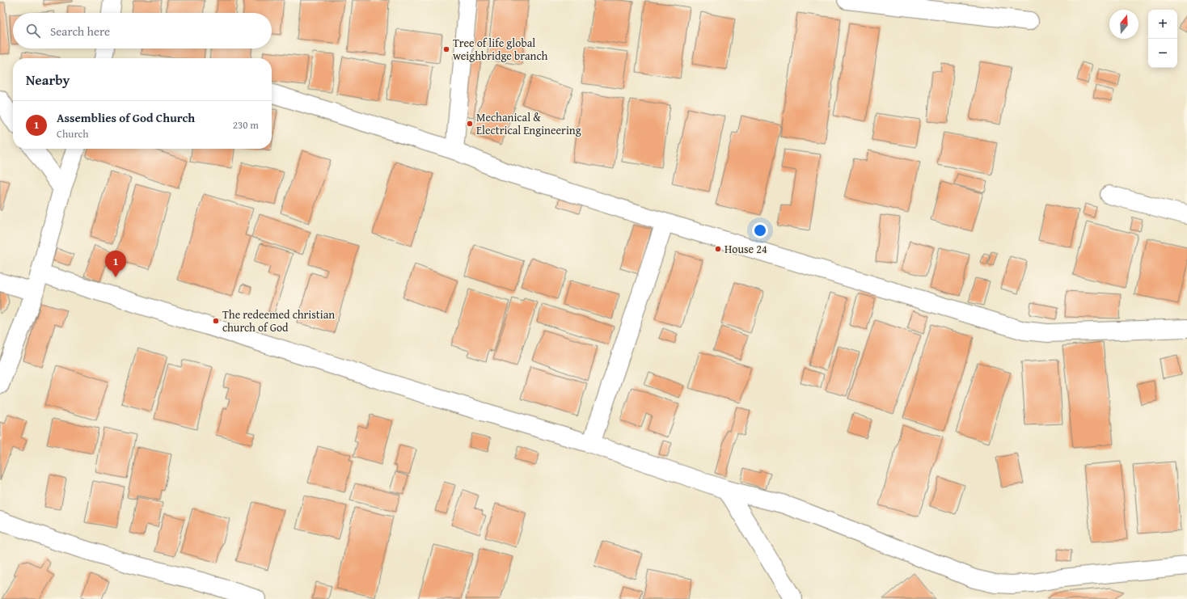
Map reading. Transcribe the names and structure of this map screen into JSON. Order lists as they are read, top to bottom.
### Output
{
  "places": [
    "Tree of life global weighbridge branch",
    "Mechanical & Electrical Engineering",
    "House 24",
    "The redeemed christian church of God"
  ],
  "north": "top",
  "page": {
    "map_buttons": ["+", "−"],
    "search": "Search here",
    "heading": "Nearby",
    "list": [
      {
        "mark": "1",
        "name": "Assemblies of God Church",
        "note": "Church",
        "value": "230 m"
      }
    ],
    "pins": "1"
  }
}
